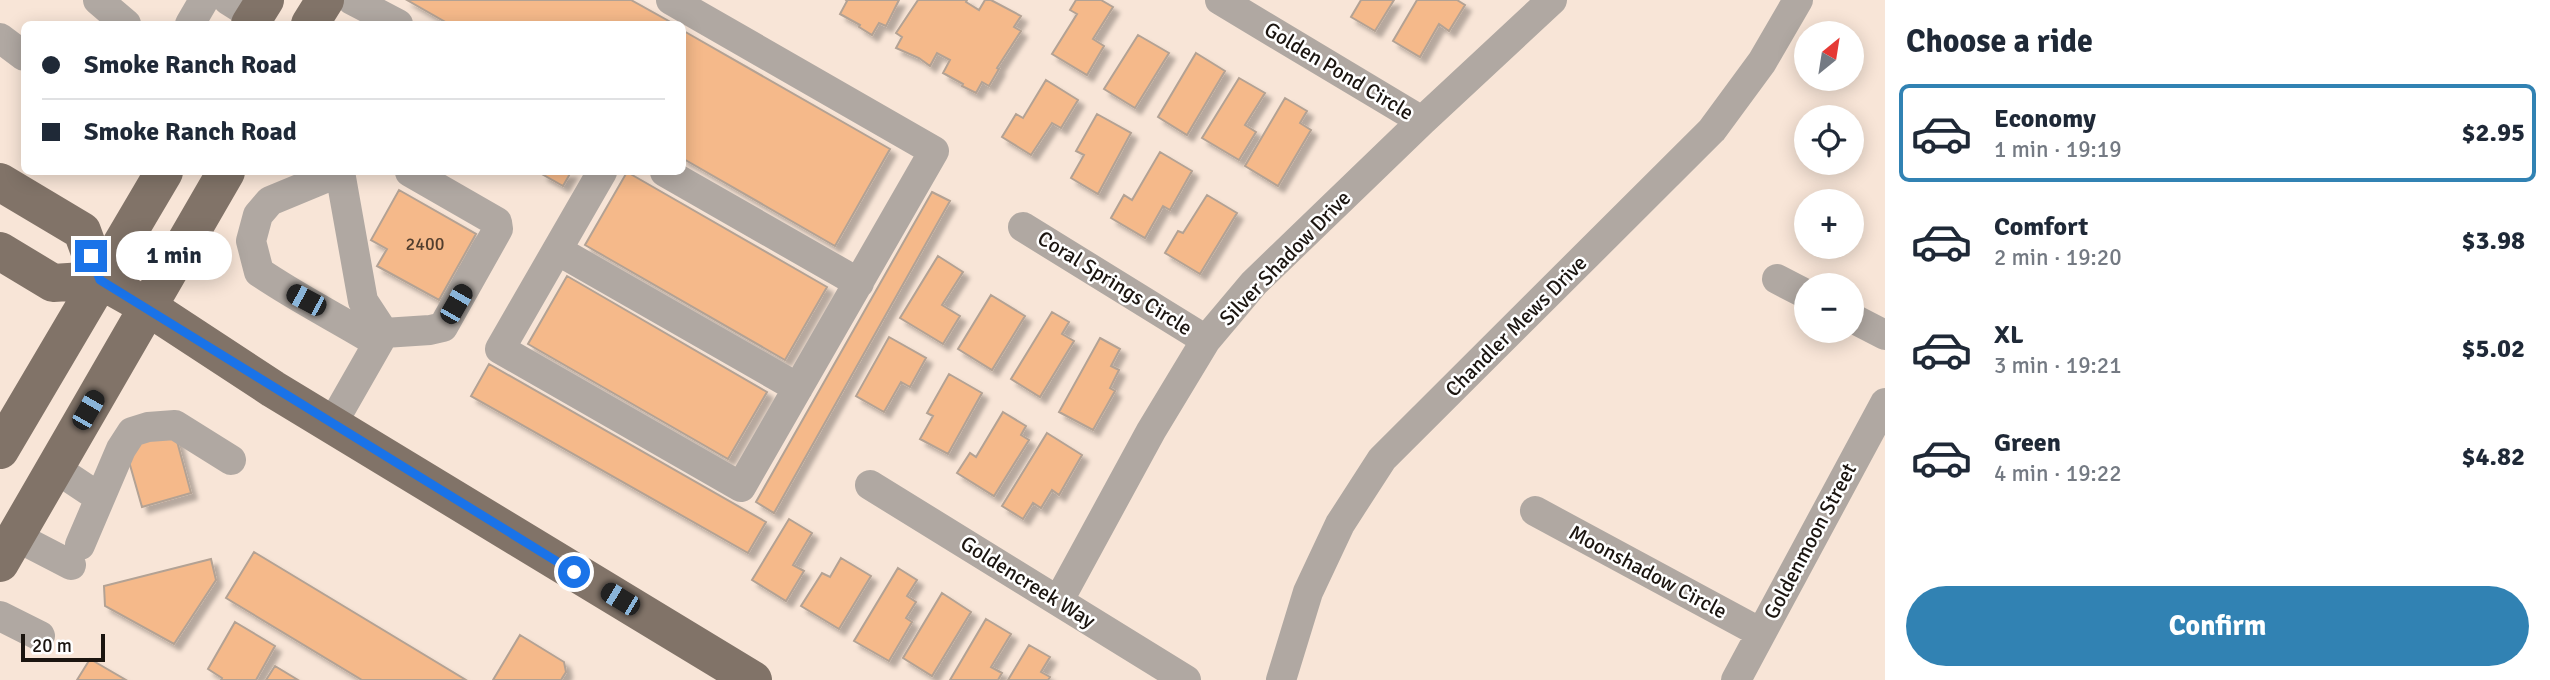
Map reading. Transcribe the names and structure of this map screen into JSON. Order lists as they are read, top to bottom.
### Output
{
  "streets": {
    "street": [
      "Golden Pond Circle",
      "Silver Shadow Drive",
      "Coral Springs Circle",
      "Chandler Mews Drive",
      "Goldenmoon Street",
      "Moonshadow Circle",
      "Goldencreek Way"
    ]
  },
  "crossings": [
    ["Golden Pond Circle", "Silver Shadow Drive"],
    ["Silver Shadow Drive", "Coral Springs Circle"],
    ["Silver Shadow Drive", "Goldencreek Way"],
    ["Goldenmoon Street", "Moonshadow Circle"]
  ],
  "house_numbers": ["2400"],
  "scale_bar": "20 m",
  "north": "top right",
  "page": {
    "heading": "Choose a ride",
    "map_buttons": ["+", "−"],
    "banner": ["Smoke Ranch Road", "Smoke Ranch Road"],
    "list": [
      {
        "name": "Economy",
        "note": "1 min · 19:19",
        "value": "$2.95"
      },
      {
        "name": "Comfort",
        "note": "2 min · 19:20",
        "value": "$3.98"
      },
      {
        "name": "XL",
        "note": "3 min · 19:21",
        "value": "$5.02"
      },
      {
        "name": "Green",
        "note": "4 min · 19:22",
        "value": "$4.82"
      }
    ],
    "bubble": "1 min",
    "buttons": "Confirm",
    "scale": "20 m"
  }
}
